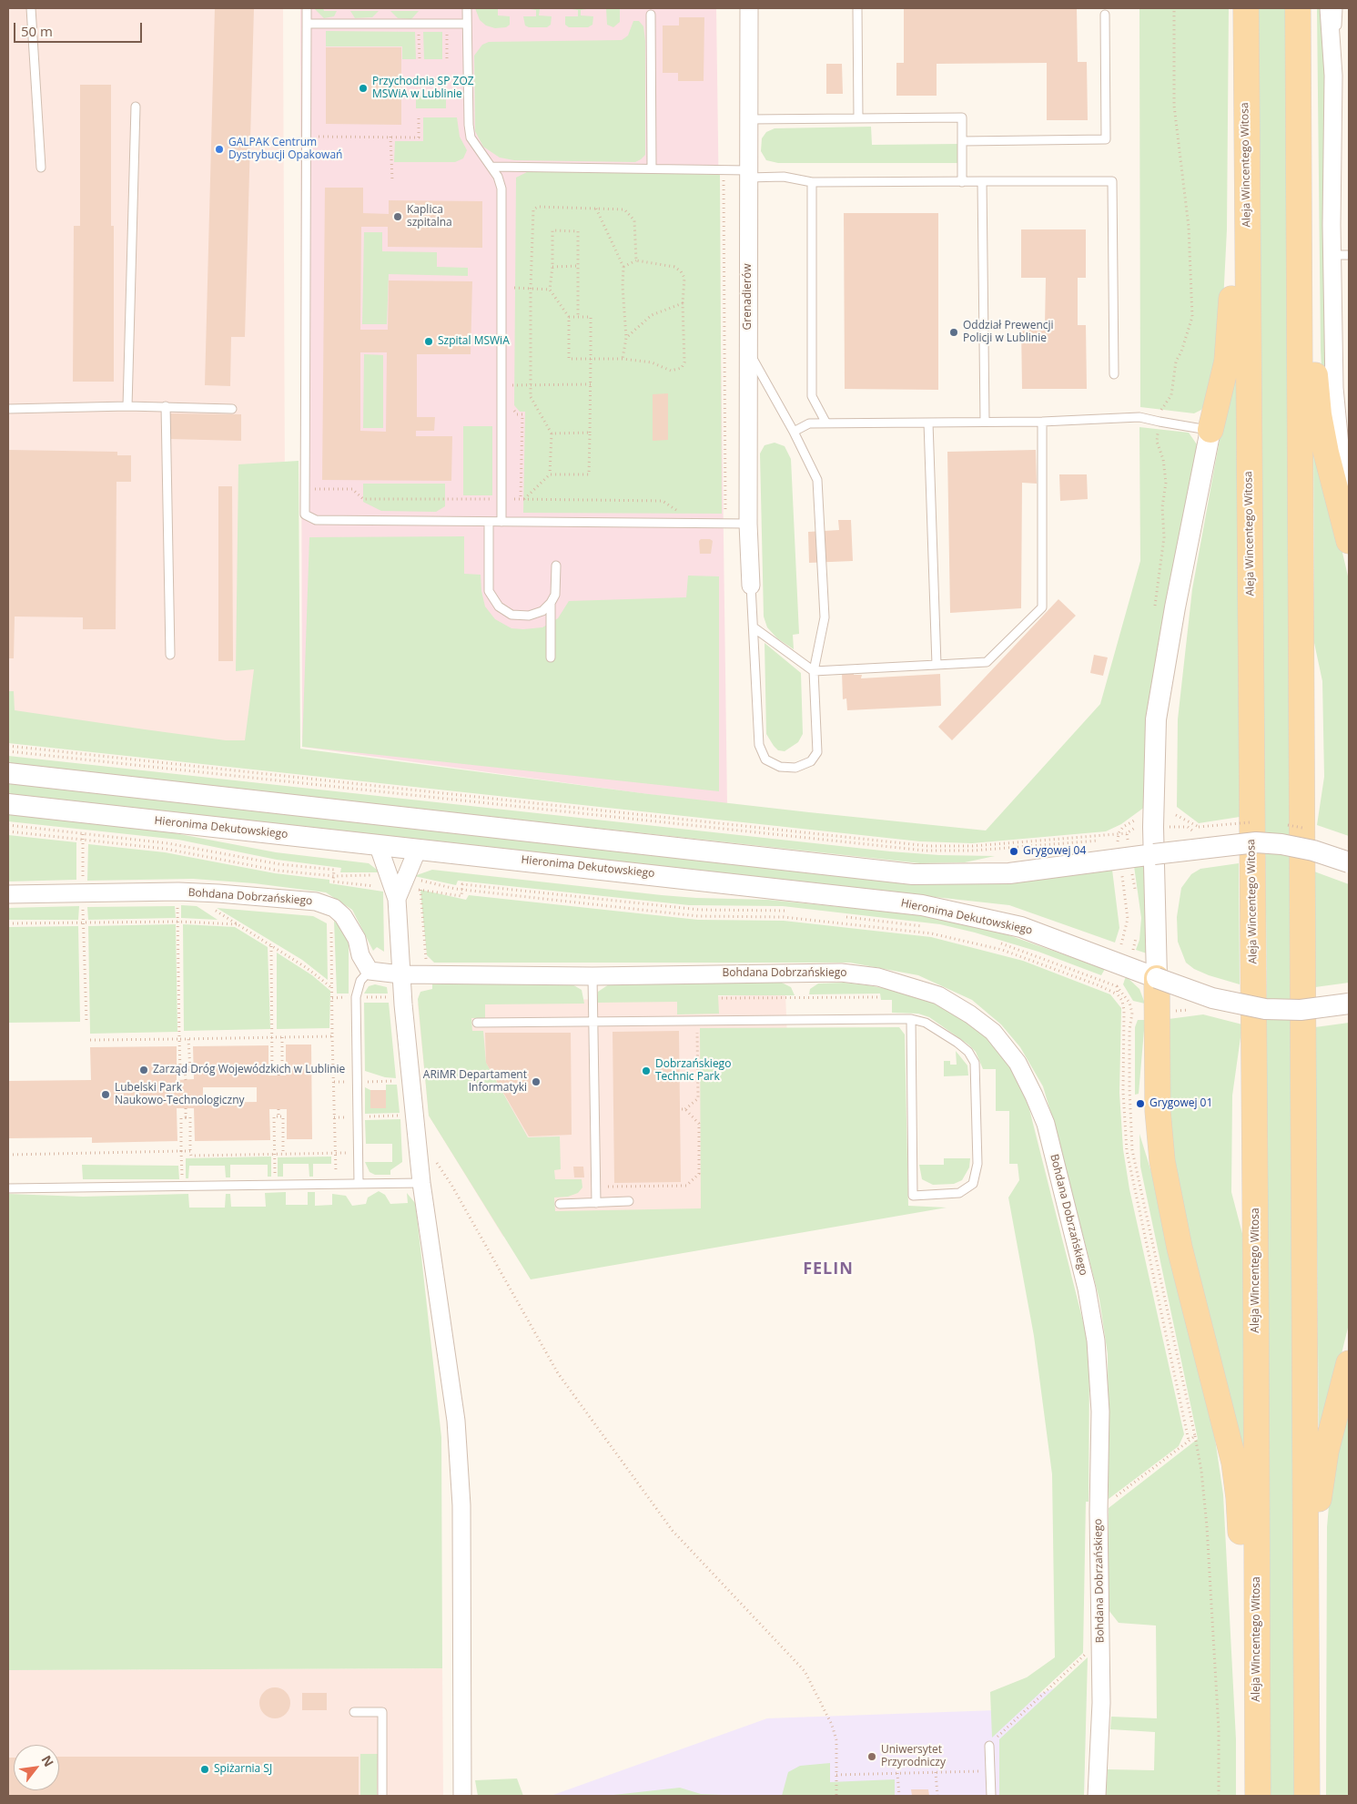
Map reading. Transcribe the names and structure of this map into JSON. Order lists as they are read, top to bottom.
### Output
{
  "streets": {
    "main road": ["Aleja Wincentego Witosa"],
    "street": ["Grenadierów", "Hieronima Dekutowskiego", "Bohdana Dobrzańskiego"]
  },
  "districts": ["FELIN"],
  "places": [
    "Przychodnia SP ZOZ MSWiA w Lublinie",
    "GALPAK Centrum Dystrybucji Opakowań",
    "Kaplica szpitalna",
    "Oddział Prewencji Policji w Lublinie",
    "Szpital MSWiA",
    "Grygowej 04",
    "Zarząd Dróg Wojewódzkich w Lublinie",
    "Dobrzańskiego Technic Park",
    "ARiMR Departament Informatyki",
    "Lubelski Park Naukowo-Technologiczny",
    "Grygowej 01",
    "Uniwersytet Przyrodniczy",
    "Spiżarnia SJ"
  ],
  "scale_bar": "50 m",
  "north": "top right"
}
